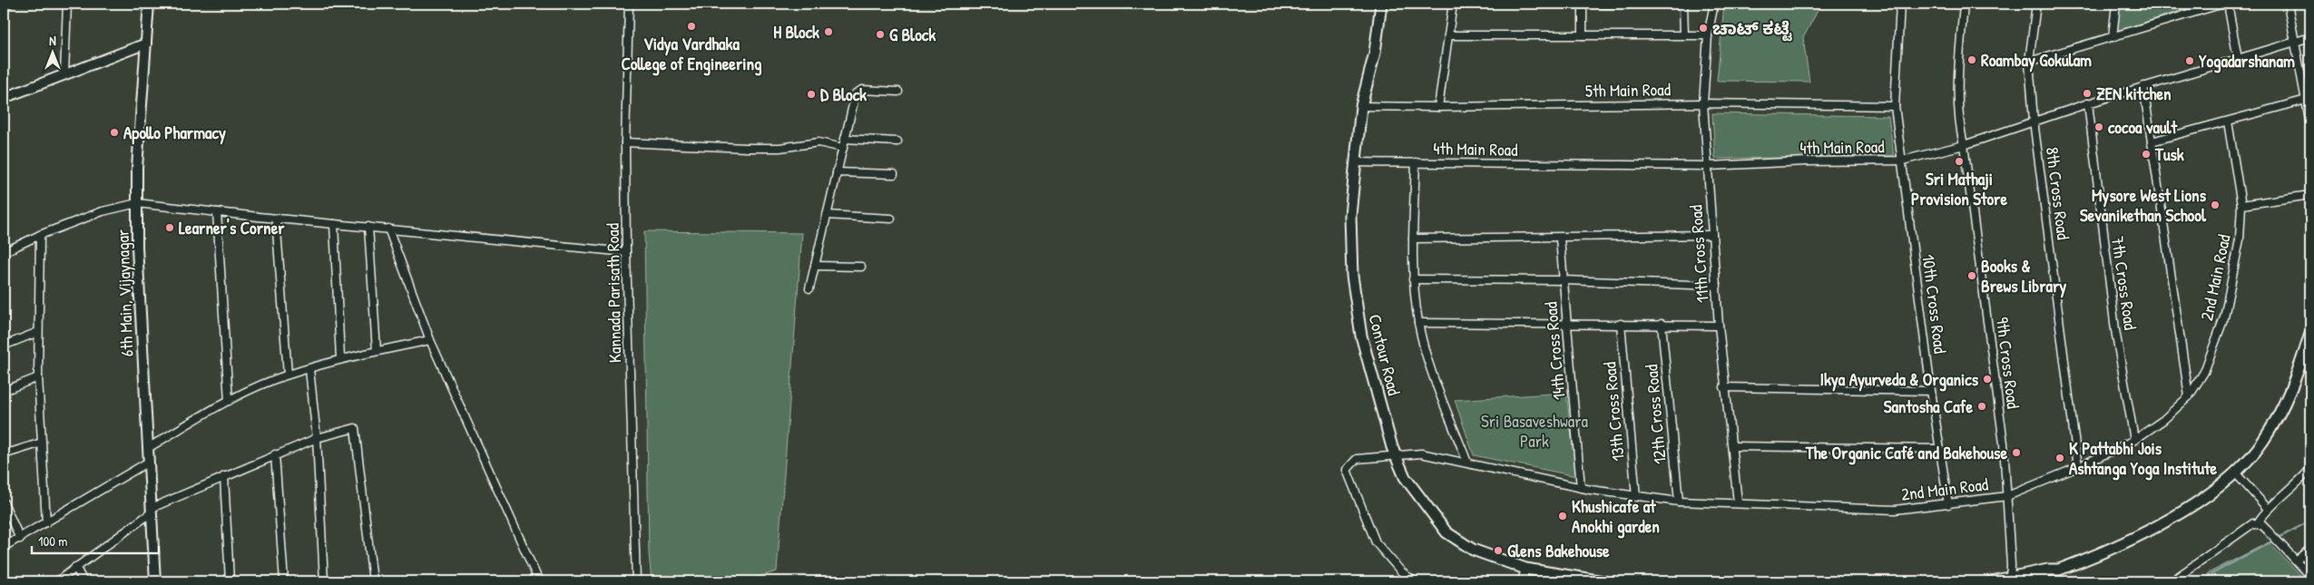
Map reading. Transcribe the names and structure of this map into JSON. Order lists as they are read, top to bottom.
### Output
{
  "streets": {
    "main road": ["Contour Road"],
    "street": [
      "5th Main Road",
      "4th Main Road",
      "8th Cross Road",
      "11th Cross Road",
      "2nd Main Road",
      "7th Cross Road",
      "6th Main, Vijaynagar",
      "Kannada Parisath Road",
      "10th Cross Road",
      "14th Cross Road",
      "9th Cross Road",
      "13th Cross Road",
      "12th Cross Road"
    ]
  },
  "crossings": [
    ["5th Main Road", "11th Cross Road"],
    ["5th Main Road", "10th Cross Road"],
    ["5th Main Road", "Contour Road"],
    ["4th Main Road", "8th Cross Road"],
    ["4th Main Road", "11th Cross Road"],
    ["4th Main Road", "7th Cross Road"],
    ["4th Main Road", "10th Cross Road"],
    ["4th Main Road", "Contour Road"],
    ["4th Main Road", "9th Cross Road"],
    ["8th Cross Road", "2nd Main Road"],
    ["11th Cross Road", "2nd Main Road"],
    ["2nd Main Road", "7th Cross Road"],
    ["2nd Main Road", "10th Cross Road"],
    ["2nd Main Road", "14th Cross Road"],
    ["2nd Main Road", "Contour Road"],
    ["2nd Main Road", "9th Cross Road"],
    ["2nd Main Road", "13th Cross Road"],
    ["2nd Main Road", "12th Cross Road"]
  ],
  "parks": ["Sri Basaveshwara Park"],
  "places": [
    "Vidya Vardhaka College of Engineering",
    "ಚಾಟ್ ಕಟ್ಟೆ",
    "H Block",
    "G Block",
    "Roambay Gokulam",
    "Yogadarshanam",
    "ZEN kitchen",
    "D Block",
    "cocoa vault",
    "Apollo Pharmacy",
    "Tusk",
    "Sri Mathaji Provision Store",
    "Mysore West Lions Sevanikethan School",
    "Learner's Corner",
    "Books & Brews Library",
    "Ikya Ayurveda & Organics",
    "Santosha Cafe",
    "The Organic Café and Bakehouse",
    "K Pattabhi Jois Ashtanga Yoga Institute",
    "Khushicafe at Anokhi garden",
    "Glens Bakehouse"
  ],
  "scale_bar": "100 m",
  "north": "top"
}
